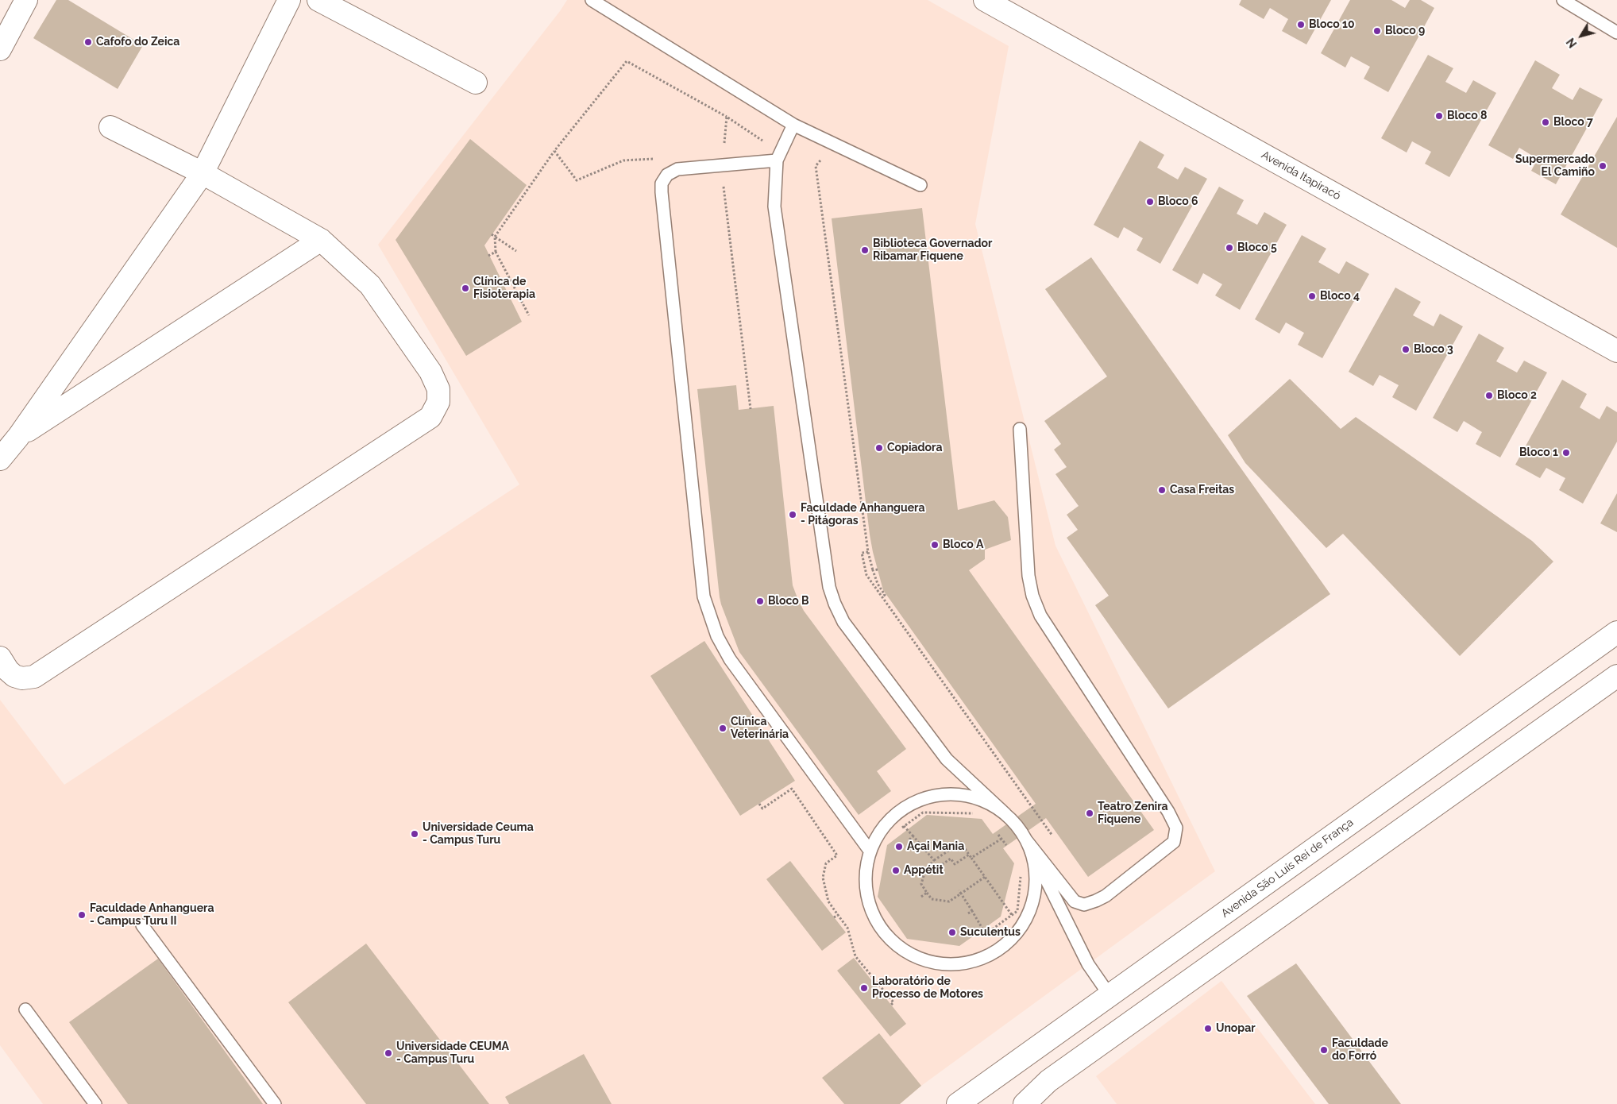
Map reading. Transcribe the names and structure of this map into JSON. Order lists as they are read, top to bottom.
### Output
{
  "streets": {
    "main road": ["Avenida Itapiracó", "Avenida São Luís Rei de França"]
  },
  "places": [
    "Bloco 10",
    "Bloco 9",
    "Cafofo do Zeica",
    "Bloco 8",
    "Bloco 7",
    "Supermercado El Camiño",
    "Bloco 6",
    "Bloco 5",
    "Biblioteca Governador Ribamar Fiquene",
    "Clínica de Fisioterapia",
    "Bloco 4",
    "Bloco 3",
    "Bloco 2",
    "Copiadora",
    "Bloco 1",
    "Casa Freitas",
    "Faculdade Anhanguera - Pitágoras",
    "Bloco A",
    "Bloco B",
    "Clínica Veterinária",
    "Teatro Zenira Fiquene",
    "Universidade Ceuma - Campus Turu",
    "Açai Mania",
    "Appétit",
    "Faculdade Anhanguera - Campus Turu II",
    "Suculentus",
    "Laboratório de Processo de Motores",
    "Unopar",
    "Faculdade do Forró",
    "Universidade CEUMA - Campus Turu"
  ],
  "north": "bottom left"
}
